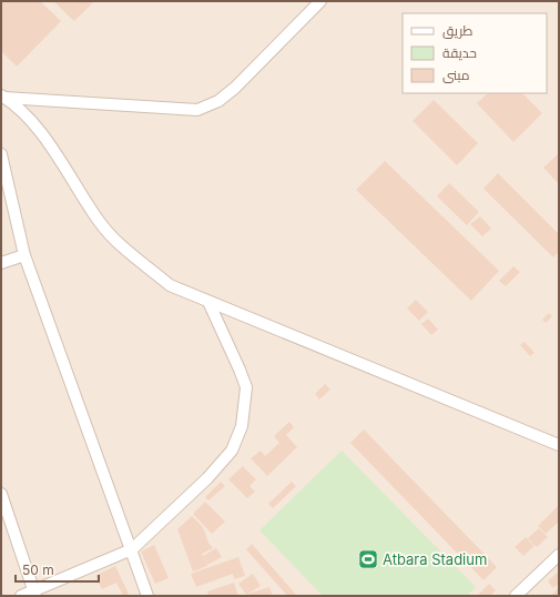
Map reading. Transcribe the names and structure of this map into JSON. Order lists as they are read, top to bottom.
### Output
{
  "places": {
    "sports": ["Atbara Stadium"]
  },
  "legend": ["طريق", "حديقة", "مبنى"],
  "scale_bar": "50 m"
}
